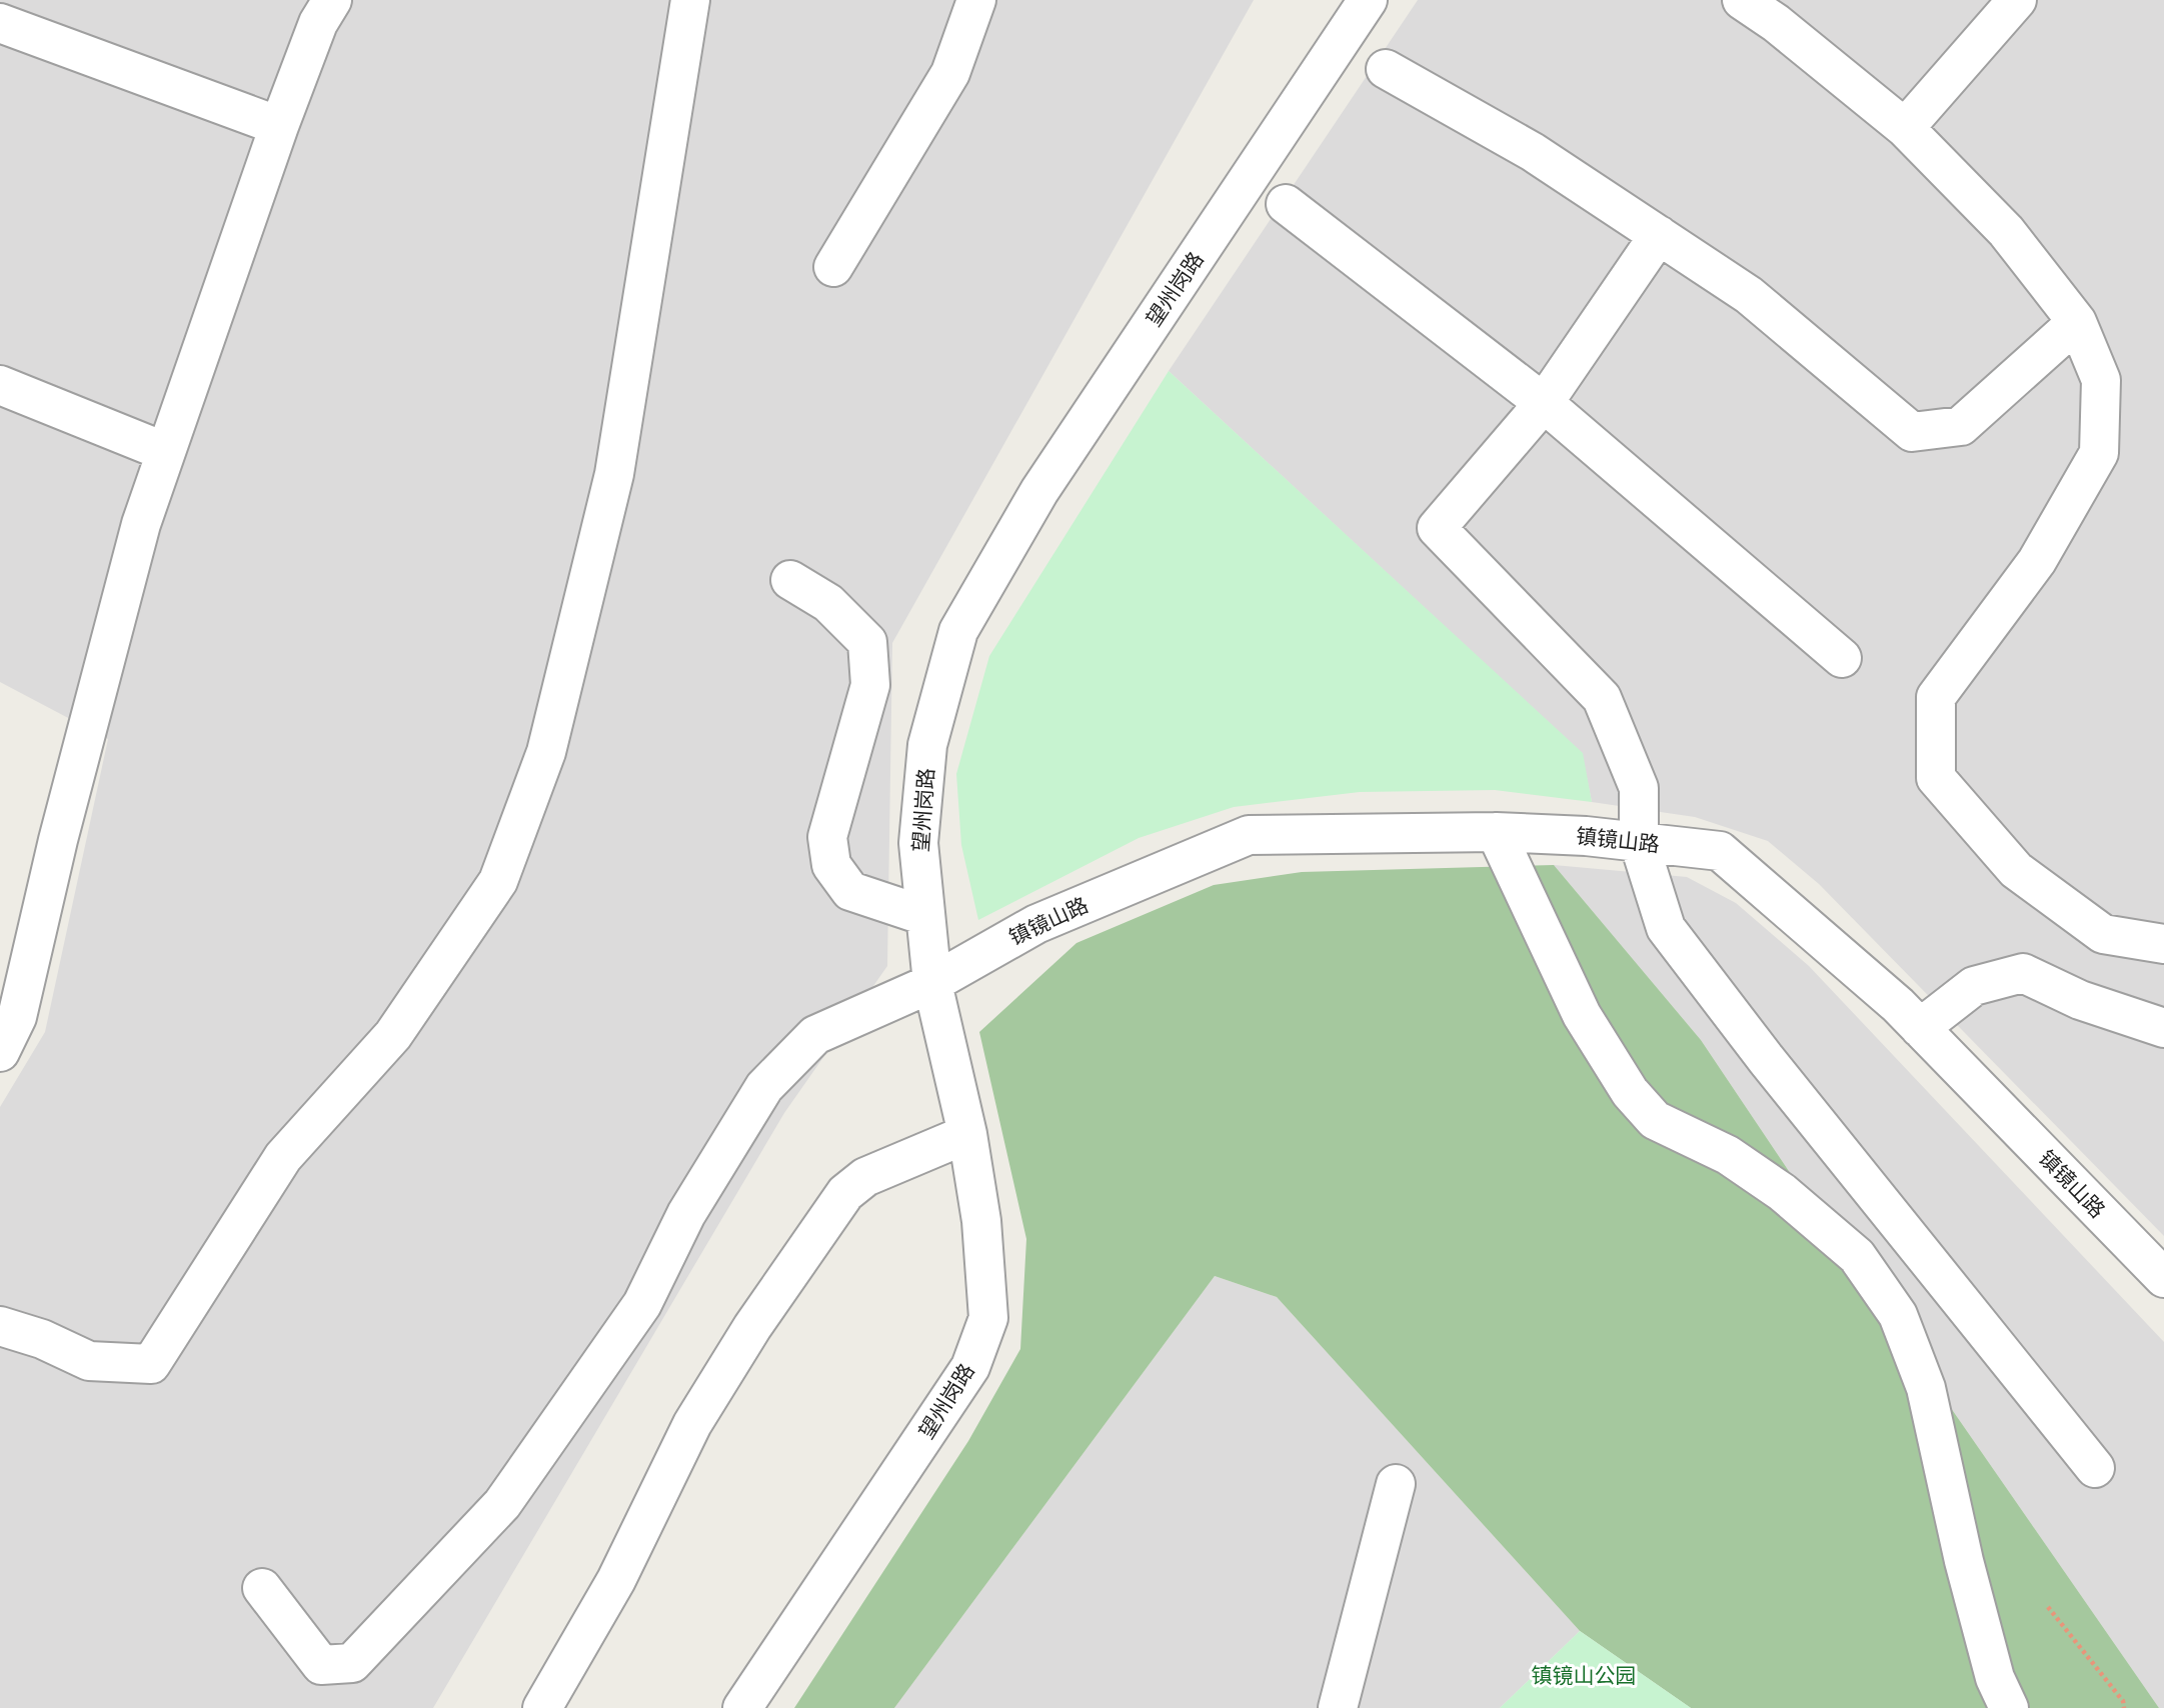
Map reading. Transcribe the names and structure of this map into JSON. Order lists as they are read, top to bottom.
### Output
{
  "streets": {
    "street": ["望州岗路", "镇镜山路"]
  },
  "crossings": [
    ["望州岗路", "镇镜山路"]
  ],
  "parks": ["镇镜山公园"]
}
